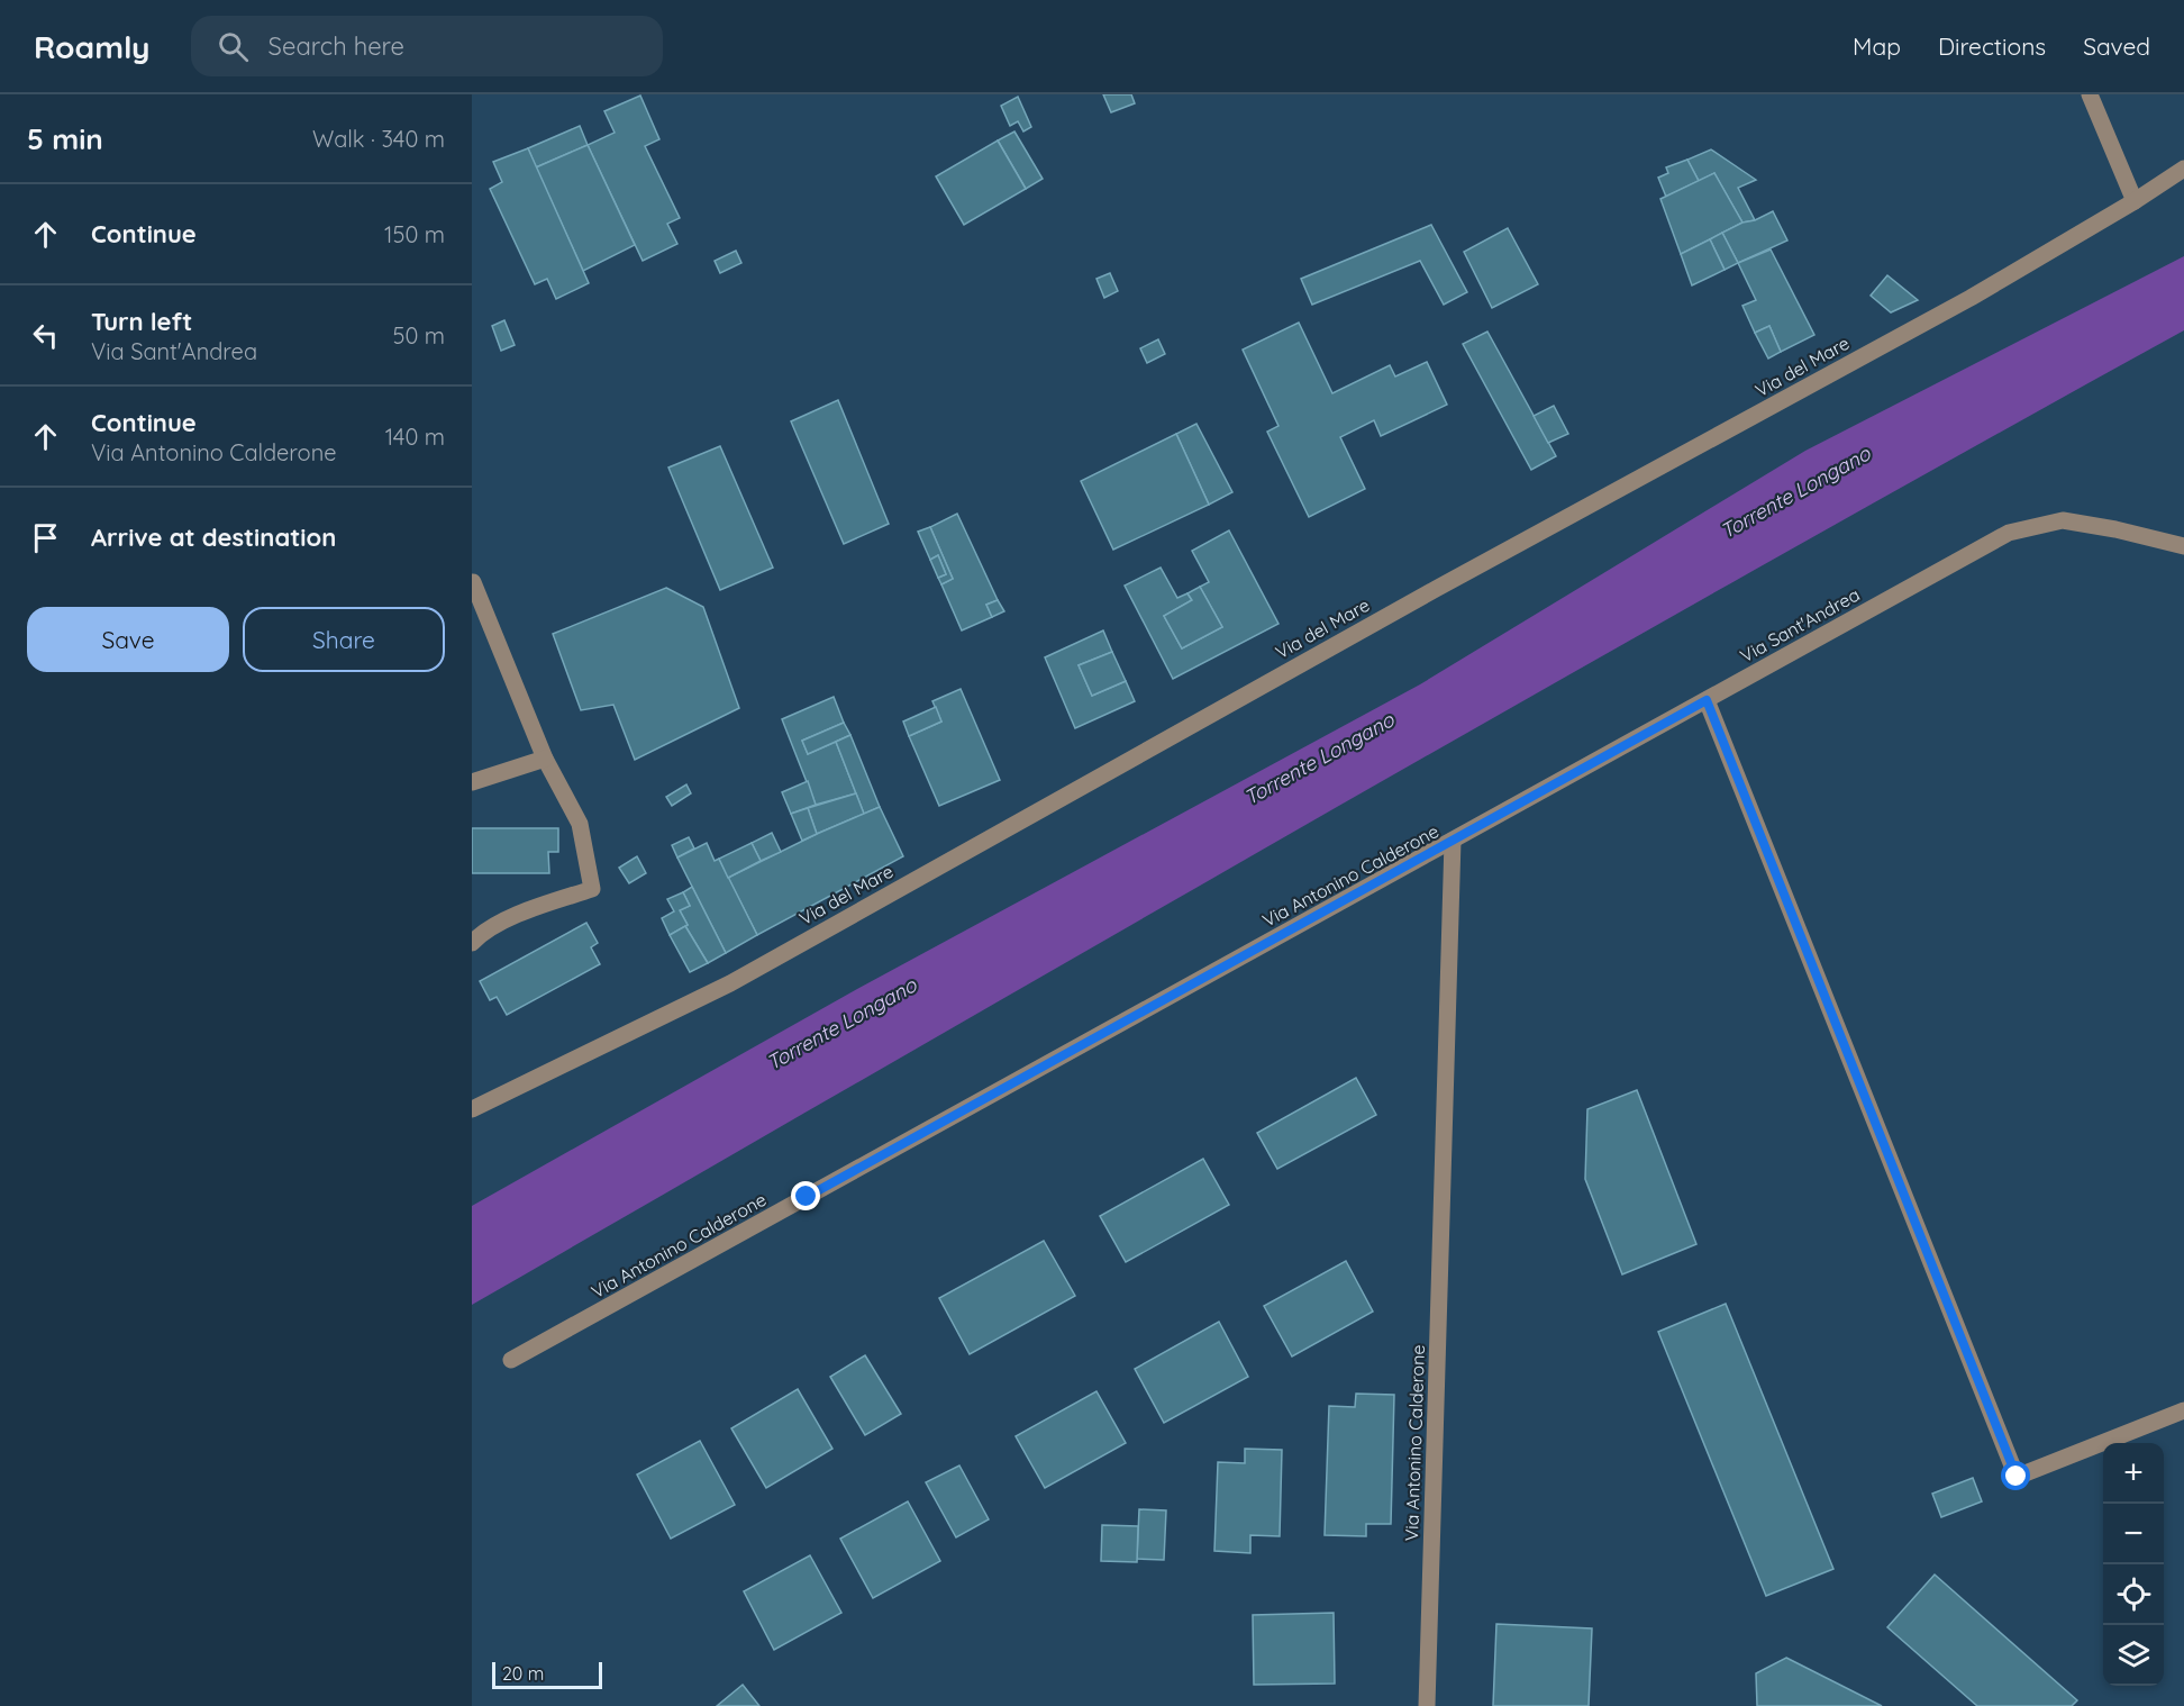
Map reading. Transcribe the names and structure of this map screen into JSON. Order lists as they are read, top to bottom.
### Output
{
  "streets": {
    "street": ["Via del Mare", "Via Sant'Andrea", "Via Antonino Calderone"]
  },
  "crossings": [
    ["Via Sant'Andrea", "Via Antonino Calderone"]
  ],
  "water": ["Torrente Longano"],
  "scale_bar": "20 m",
  "page": {
    "header": "Roamly",
    "search": "Search here",
    "nav": ["Map", "Directions", "Saved"],
    "heading": ["5 min", "Walk · 340 m"],
    "list": [
      ["Continue", "150 m"],
      ["Turn left", "Via Sant'Andrea", "50 m"],
      ["Continue", "Via Antonino Calderone", "140 m"],
      "Arrive at destination"
    ],
    "buttons": ["Save", "Share"],
    "map_buttons": ["+", "−"],
    "scale": "20 m"
  }
}
